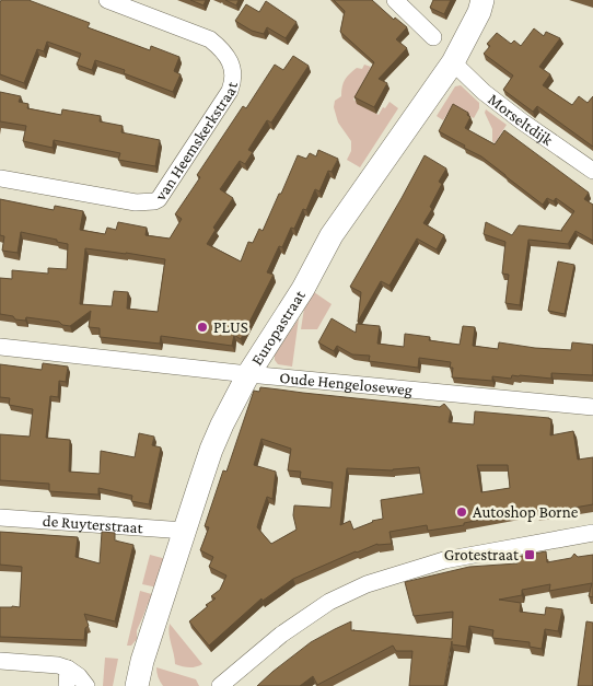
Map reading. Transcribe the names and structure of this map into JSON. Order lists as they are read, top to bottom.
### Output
{
  "streets": {
    "street": [
      "Morseltdijk",
      "van Heemskerkstraat",
      "Europastraat",
      "Oude Hengeloseweg",
      "de Ruyterstraat"
    ]
  },
  "crossings": [
    ["Morseltdijk", "Europastraat"],
    ["Europastraat", "Oude Hengeloseweg"],
    ["Europastraat", "de Ruyterstraat"]
  ],
  "places": {
    "other": ["PLUS", "Autoshop Borne"],
    "transit": ["Grotestraat"]
  }
}
